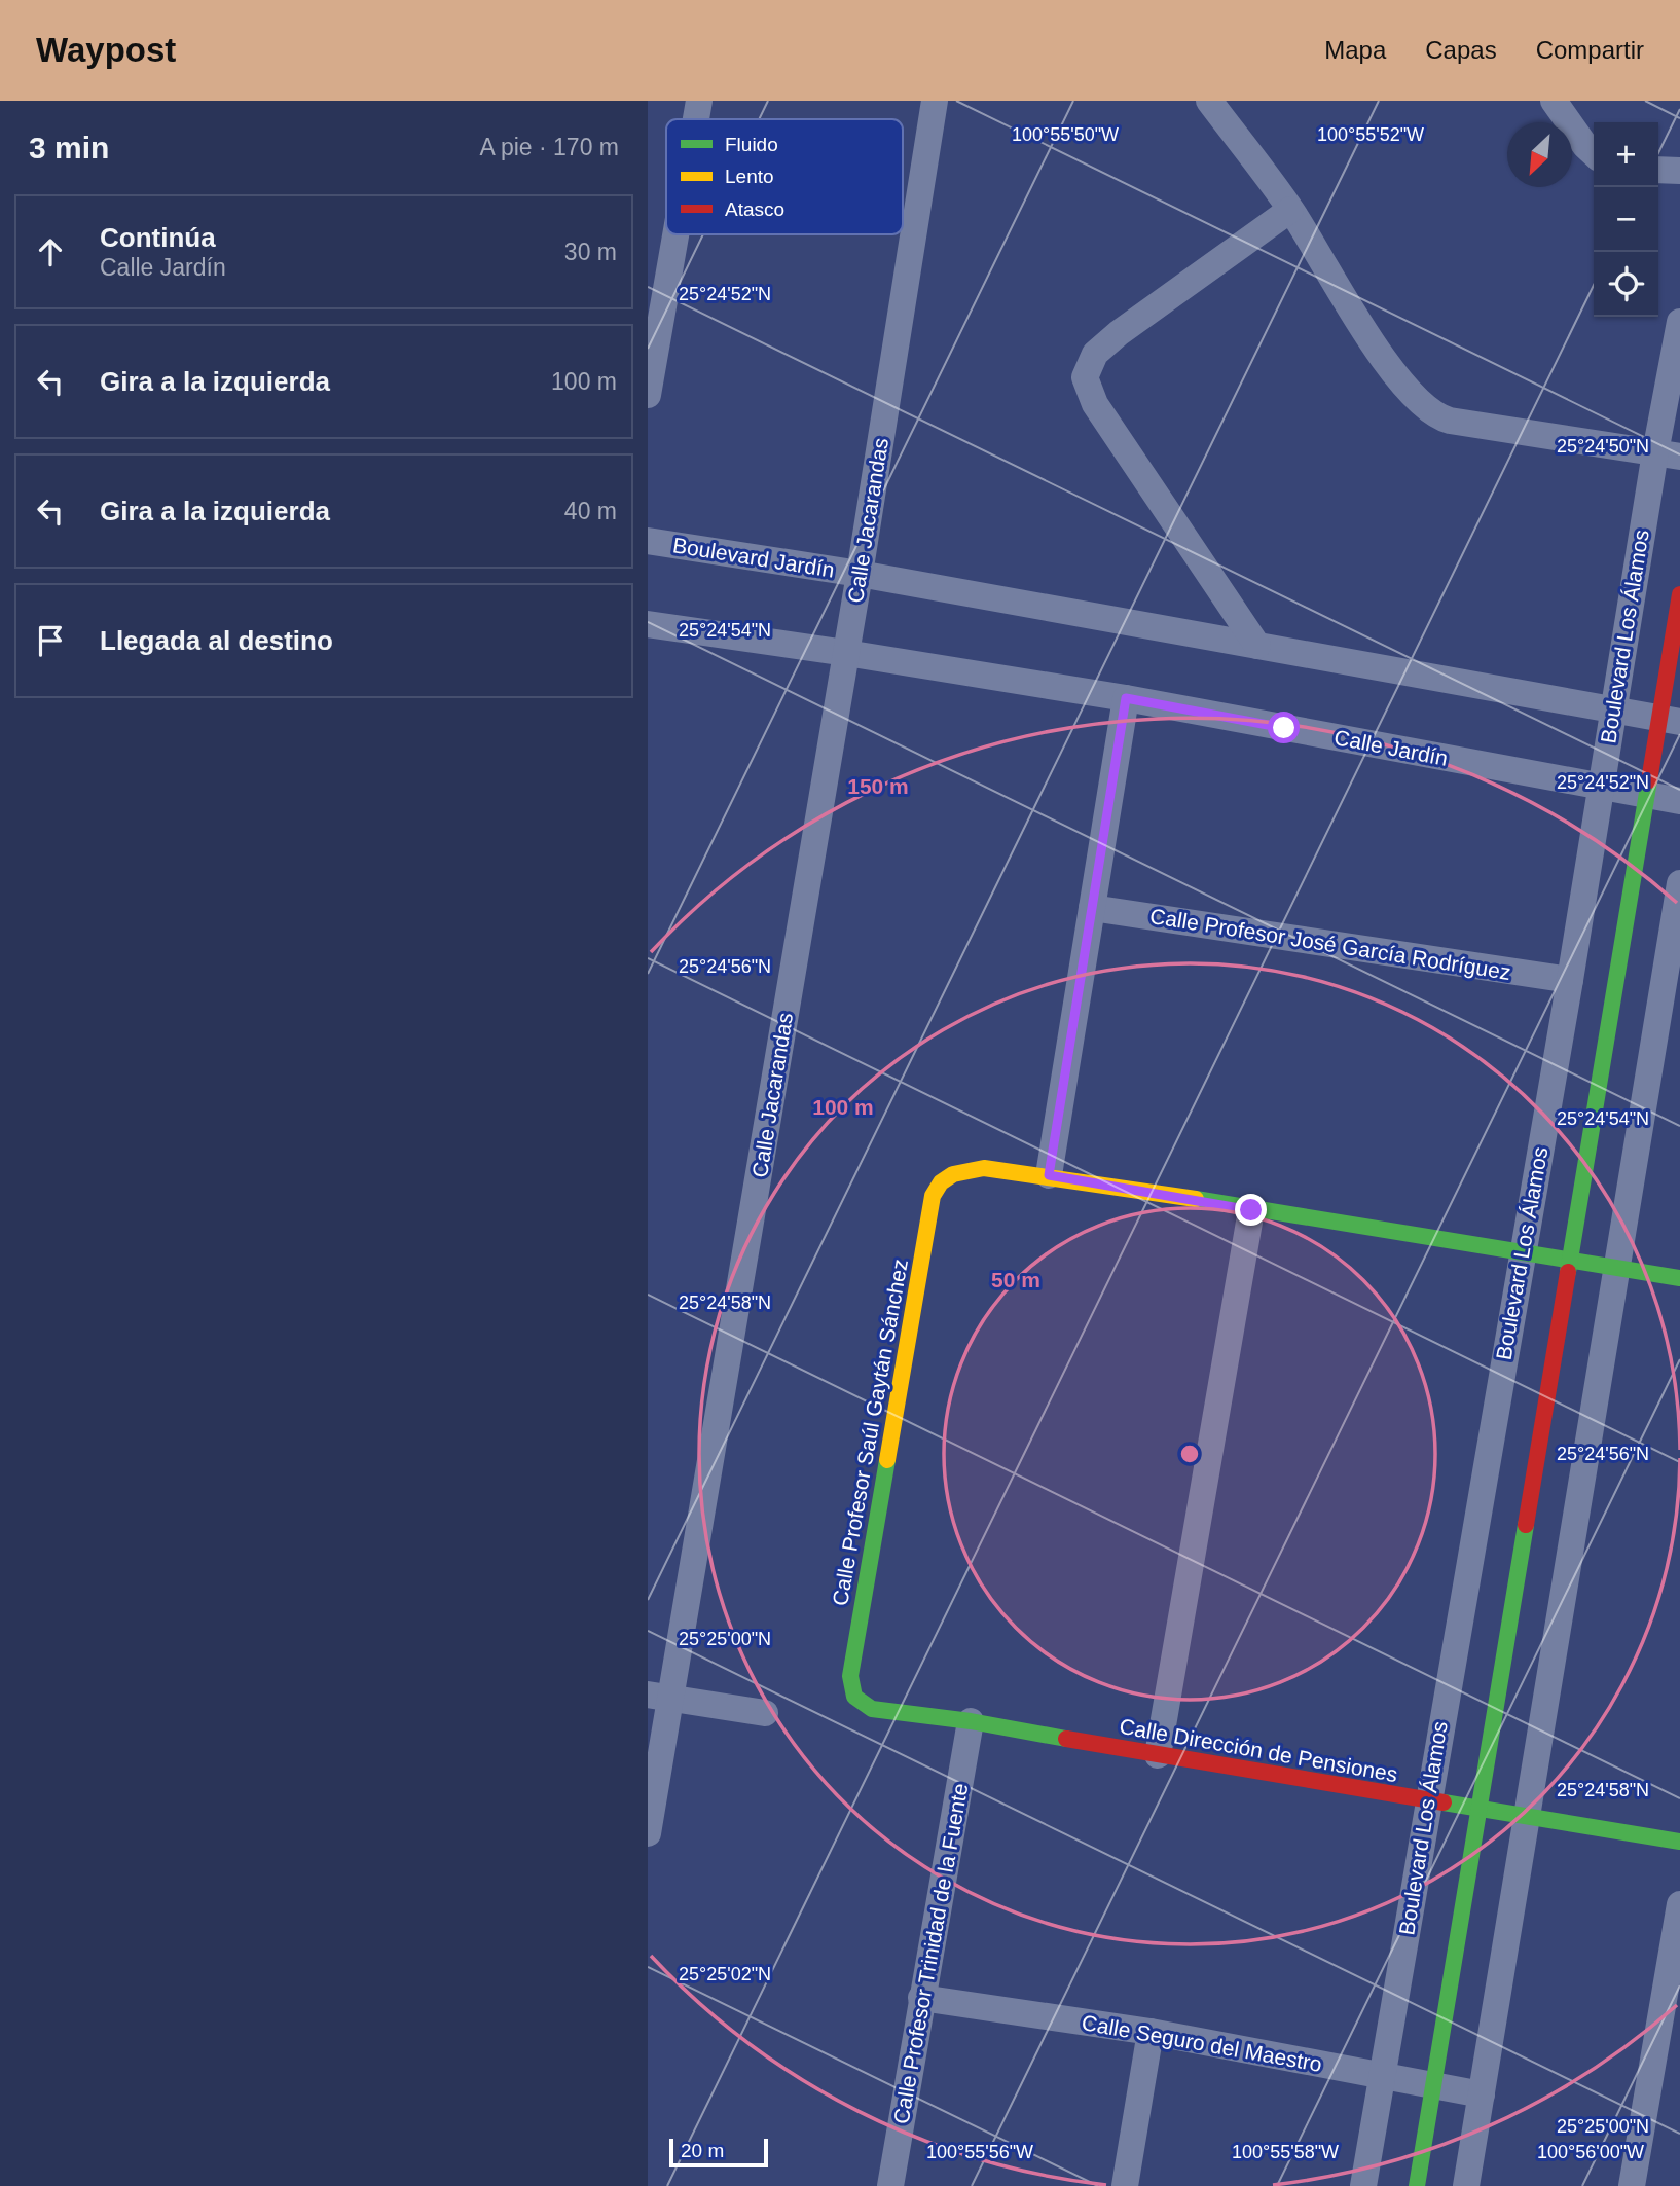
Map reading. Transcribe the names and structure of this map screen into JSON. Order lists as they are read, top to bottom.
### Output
{
  "streets": {
    "street": [
      "Calle Jacarandas",
      "Boulevard Jardín",
      "Boulevard Los Álamos",
      "Calle Jardín",
      "Calle Profesor José García Rodríguez",
      "Calle Profesor Saúl Gaytán Sánchez",
      "Calle Dirección de Pensiones",
      "Calle Profesor Trinidad de la Fuente",
      "Calle Seguro del Maestro"
    ]
  },
  "crossings": [
    ["Calle Jacarandas", "Boulevard Jardín"],
    ["Calle Jacarandas", "Calle Jardín"],
    ["Boulevard Los Álamos", "Calle Jardín"],
    ["Boulevard Los Álamos", "Calle Profesor José García Rodríguez"],
    ["Boulevard Los Álamos", "Calle Dirección de Pensiones"],
    ["Boulevard Los Álamos", "Calle Seguro del Maestro"],
    ["Calle Profesor Saúl Gaytán Sánchez", "Calle Dirección de Pensiones"],
    ["Calle Dirección de Pensiones", "Calle Profesor Trinidad de la Fuente"],
    ["Calle Profesor Trinidad de la Fuente", "Calle Seguro del Maestro"]
  ],
  "legend": ["Fluido", "Lento", "Atasco"],
  "scale_bar": "20 m",
  "north": "bottom left",
  "page": {
    "header": "Waypost",
    "nav": ["Mapa", "Capas", "Compartir"],
    "heading": ["3 min", "A pie · 170 m"],
    "map_buttons": ["+", "−"],
    "list": [
      ["Continúa", "Calle Jardín", "30 m"],
      ["Gira a la izquierda", "100 m"],
      ["Gira a la izquierda", "40 m"],
      "Llegada al destino"
    ],
    "scale": "20 m"
  },
  "coordinates": [
    "100°55'50\"W",
    "100°55'52\"W",
    "25°24'52\"N",
    "25°24'50\"N",
    "25°24'54\"N",
    "25°24'56\"N",
    "25°24'58\"N",
    "25°25'00\"N",
    "25°25'02\"N",
    "100°55'56\"W",
    "100°55'58\"W",
    "100°56'00\"W"
  ],
  "rings": ["150 m", "100 m", "50 m"]
}
